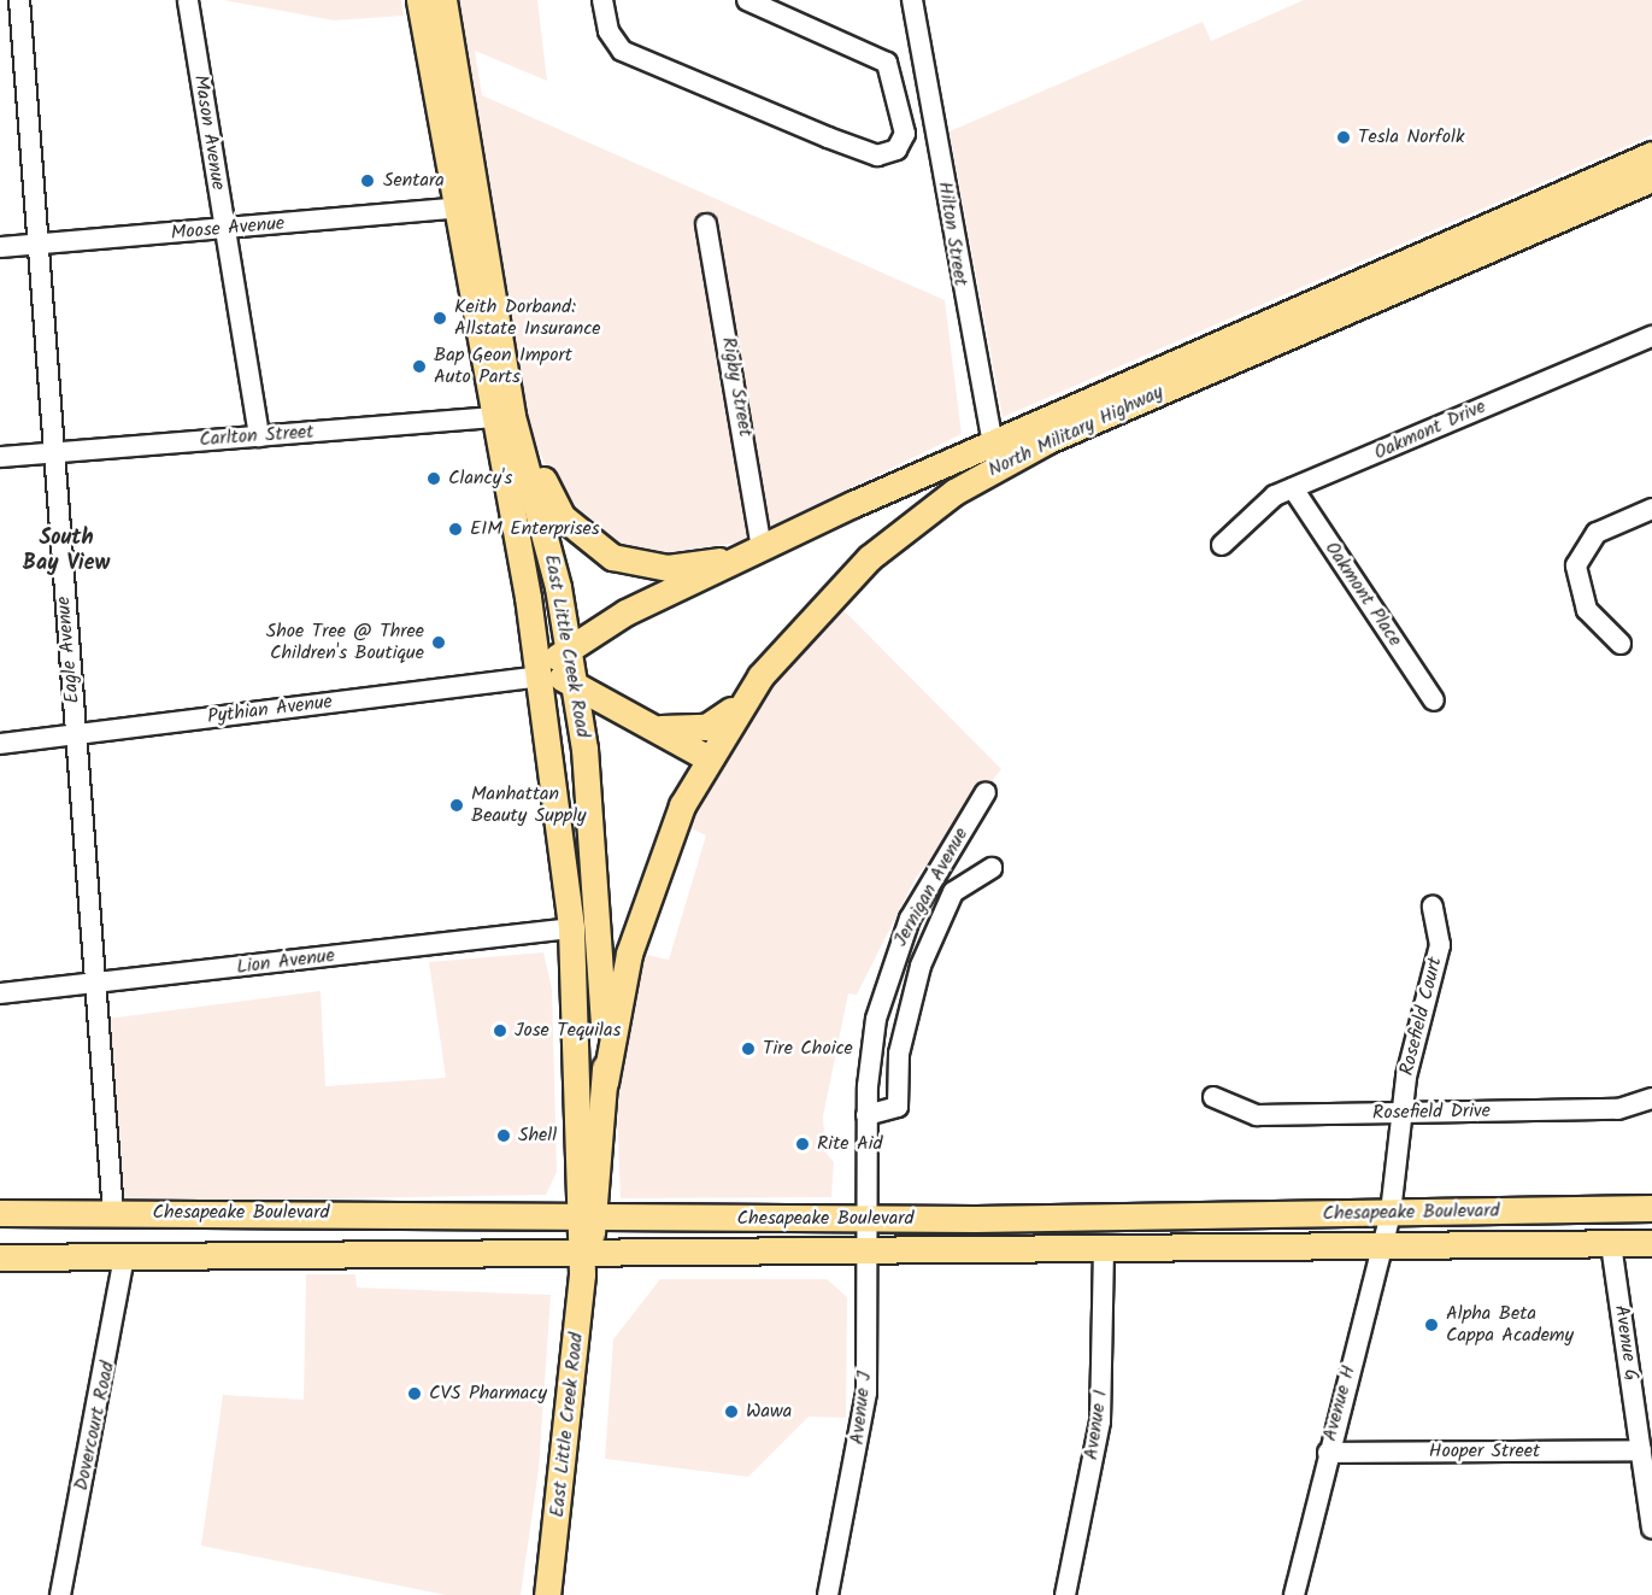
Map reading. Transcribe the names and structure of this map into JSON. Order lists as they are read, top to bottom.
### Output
{
  "streets": {
    "main road": ["North Military Highway", "East Little Creek Road", "Chesapeake Boulevard"],
    "street": [
      "Mason Avenue",
      "Moose Avenue",
      "Hilton Street",
      "Rigby Street",
      "Oakmont Drive",
      "Carlton Street",
      "Oakmont Place",
      "Eagle Avenue",
      "Pythian Avenue",
      "Jernigan Avenue",
      "Lion Avenue",
      "Rosefield Court",
      "Rosefield Drive",
      "Avenue G",
      "Avenue H",
      "Avenue J",
      "Avenue I",
      "Dovercourt Road",
      "Hooper Street"
    ]
  },
  "crossings": [
    ["Mason Avenue", "Moose Avenue"],
    ["Mason Avenue", "Carlton Street"],
    ["Moose Avenue", "East Little Creek Road"],
    ["Moose Avenue", "Eagle Avenue"],
    ["Hilton Street", "North Military Highway"],
    ["Rigby Street", "North Military Highway"],
    ["Oakmont Drive", "Oakmont Place"],
    ["North Military Highway", "East Little Creek Road"],
    ["North Military Highway", "Pythian Avenue"],
    ["Carlton Street", "East Little Creek Road"],
    ["Carlton Street", "Eagle Avenue"],
    ["East Little Creek Road", "Pythian Avenue"],
    ["East Little Creek Road", "Lion Avenue"],
    ["East Little Creek Road", "Chesapeake Boulevard"],
    ["Eagle Avenue", "Pythian Avenue"],
    ["Eagle Avenue", "Lion Avenue"],
    ["Eagle Avenue", "Chesapeake Boulevard"],
    ["Jernigan Avenue", "Chesapeake Boulevard"],
    ["Jernigan Avenue", "Avenue J"],
    ["Rosefield Court", "Rosefield Drive"],
    ["Rosefield Court", "Chesapeake Boulevard"],
    ["Rosefield Court", "Avenue H"],
    ["Chesapeake Boulevard", "Avenue G"],
    ["Chesapeake Boulevard", "Avenue H"],
    ["Chesapeake Boulevard", "Avenue J"],
    ["Chesapeake Boulevard", "Avenue I"],
    ["Chesapeake Boulevard", "Dovercourt Road"],
    ["Avenue G", "Hooper Street"],
    ["Avenue H", "Hooper Street"]
  ],
  "districts": ["South Bay View"],
  "places": [
    "Tesla Norfolk",
    "Sentara",
    "Keith Dorband: Allstate Insurance",
    "Bap Geon Import Auto Parts",
    "Clancy's",
    "EIM Enterprises",
    "Shoe Tree @ Three Children's Boutique",
    "Manhattan Beauty Supply",
    "Jose Tequilas",
    "Tire Choice",
    "Shell",
    "Rite Aid",
    "Alpha Beta Cappa Academy",
    "CVS Pharmacy",
    "Wawa"
  ]
}
